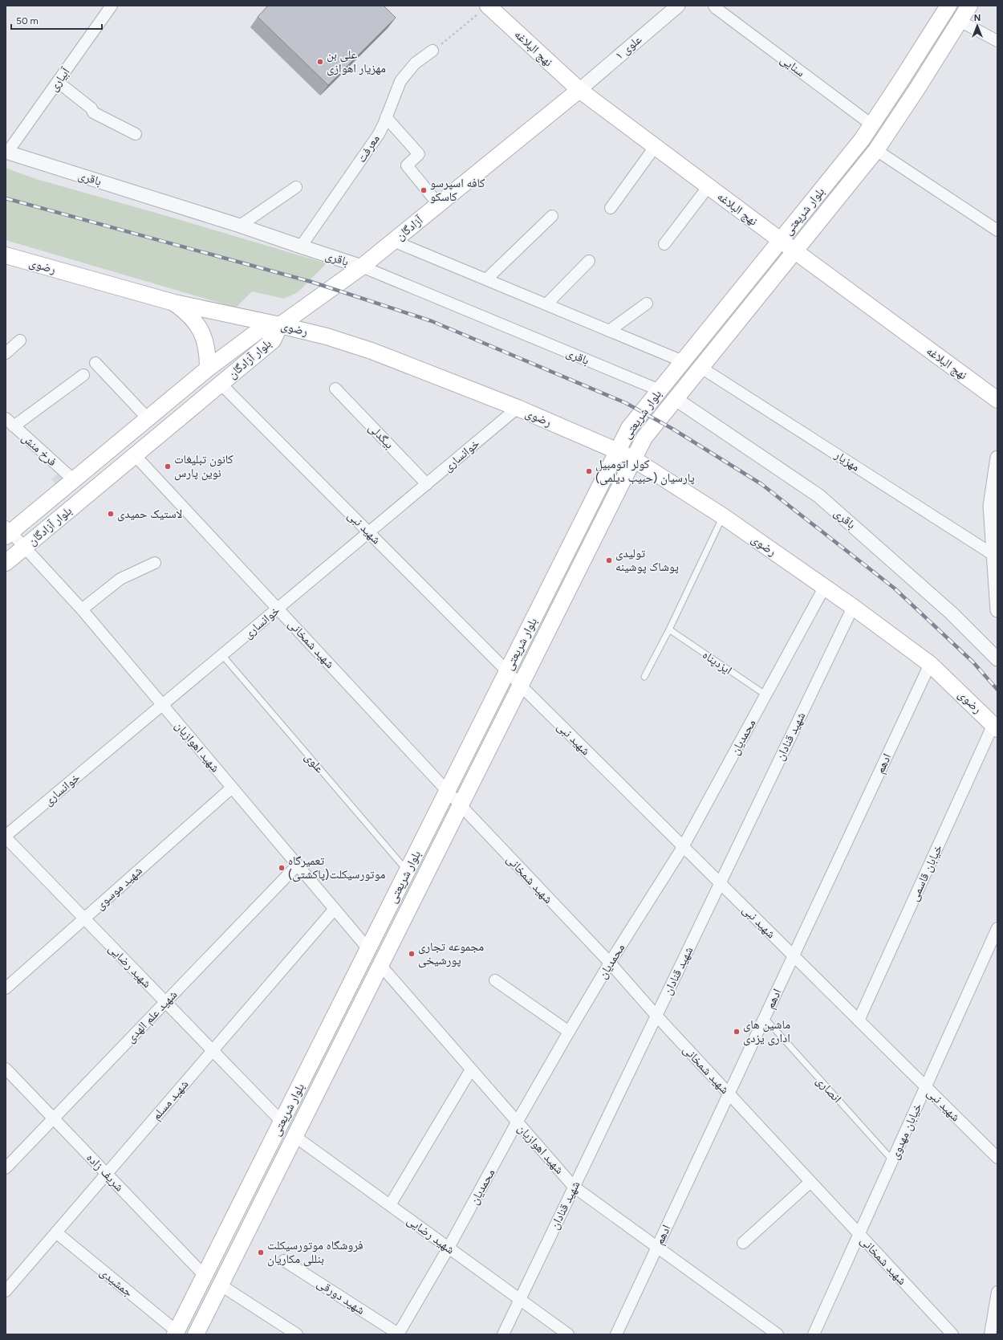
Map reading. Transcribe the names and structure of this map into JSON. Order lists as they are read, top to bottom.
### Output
{
  "streets": {
    "main road": [
      "نهج البلاغه",
      "بلوار شریعتی",
      "آزادگان",
      "رضوی",
      "بلوار آزادگان"
    ],
    "street": [
      "علوی ۱",
      "سنایی",
      "آبیاری",
      "معرفت",
      "باقری",
      "بیگدلی",
      "فرخ منش",
      "خوانساری",
      "مهزیار",
      "شهید نبی",
      "شهید شمخانی",
      "شهید قنادان",
      "محمدیان",
      "شهید اهوازیان",
      "ادهم",
      "خیابان قاسمی",
      "شهید موسوی",
      "شهید رضایی",
      "شهید علم الهدی",
      "شهید مسلم",
      "خیابان مهدوی",
      "شریف زاده",
      "جمشیدی",
      "شهید دورقی"
    ],
    "lane": ["ایزدپناه", "علوی", "انصاری"]
  },
  "crossings": [
    ["علوی ۱", "نهج البلاغه"],
    ["علوی ۱", "آزادگان"],
    ["نهج البلاغه", "بلوار شریعتی"],
    ["نهج البلاغه", "آزادگان"],
    ["سنایی", "بلوار شریعتی"],
    ["آبیاری", "باقری"],
    ["معرفت", "باقری"],
    ["باقری", "بلوار شریعتی"],
    ["باقری", "آزادگان"],
    ["بلوار شریعتی", "رضوی"],
    ["بلوار شریعتی", "مهزیار"],
    ["بلوار شریعتی", "شهید نبی"],
    ["بلوار شریعتی", "شهید شمخانی"],
    ["بلوار شریعتی", "شهید اهوازیان"],
    ["بلوار شریعتی", "علوی"],
    ["بلوار شریعتی", "شهید رضایی"],
    ["بلوار شریعتی", "شریف زاده"],
    ["بلوار شریعتی", "جمشیدی"],
    ["آزادگان", "رضوی"],
    ["آزادگان", "بلوار آزادگان"],
    ["رضوی", "بلوار آزادگان"],
    ["رضوی", "خوانساری"],
    ["رضوی", "شهید قنادان"],
    ["رضوی", "محمدیان"],
    ["رضوی", "ادهم"],
    ["رضوی", "خیابان قاسمی"],
    ["بلوار آزادگان", "فرخ منش"],
    ["بلوار آزادگان", "شهید نبی"],
    ["بلوار آزادگان", "شهید شمخانی"],
    ["بلوار آزادگان", "شهید اهوازیان"],
    ["بیگدلی", "خوانساری"],
    ["خوانساری", "شهید نبی"],
    ["خوانساری", "شهید شمخانی"],
    ["خوانساری", "شهید اهوازیان"],
    ["خوانساری", "علوی"],
    ["خوانساری", "شهید رضایی"],
    ["شهید نبی", "شهید قنادان"],
    ["شهید نبی", "محمدیان"],
    ["شهید نبی", "ادهم"],
    ["شهید نبی", "خیابان قاسمی"],
    ["شهید نبی", "خیابان مهدوی"],
    ["شهید شمخانی", "شهید قنادان"],
    ["شهید شمخانی", "محمدیان"],
    ["شهید شمخانی", "ادهم"],
    ["شهید شمخانی", "خیابان مهدوی"],
    ["ایزدپناه", "محمدیان"],
    ["شهید قنادان", "شهید اهوازیان"],
    ["شهید قنادان", "شهید رضایی"],
    ["محمدیان", "شهید اهوازیان"],
    ["محمدیان", "شهید رضایی"],
    ["محمدیان", "شهید دورقی"],
    ["شهید اهوازیان", "ادهم"],
    ["شهید اهوازیان", "شهید موسوی"],
    ["شهید اهوازیان", "شهید علم الهدی"],
    ["شهید اهوازیان", "شهید مسلم"],
    ["ادهم", "انصاری"],
    ["شهید موسوی", "شهید رضایی"],
    ["شهید رضایی", "شهید علم الهدی"],
    ["شهید رضایی", "شهید مسلم"],
    ["شهید علم الهدی", "شریف زاده"],
    ["انصاری", "خیابان مهدوی"],
    ["شهید مسلم", "شریف زاده"],
    ["شهید مسلم", "جمشیدی"]
  ],
  "places": [
    "علی بن مهزیار اهوازی",
    "کافه اسپرسو کاسکو",
    "کانون تبلیغات نوین پارس",
    "کولر اتومبیل پارسیان (حبیب دیلمی)",
    "لاستیک حمیدی",
    "تولیدی پوشاک پوشینه",
    "تعمیرگاه موتورسیکلت(پاکشتی)",
    "مجموعه تجاری پورشیخی",
    "ماشین های اداری یزدی",
    "فروشگاه موتورسیکلت بنللی مکاریان"
  ],
  "scale_bar": "50 m",
  "north": "top"
}
